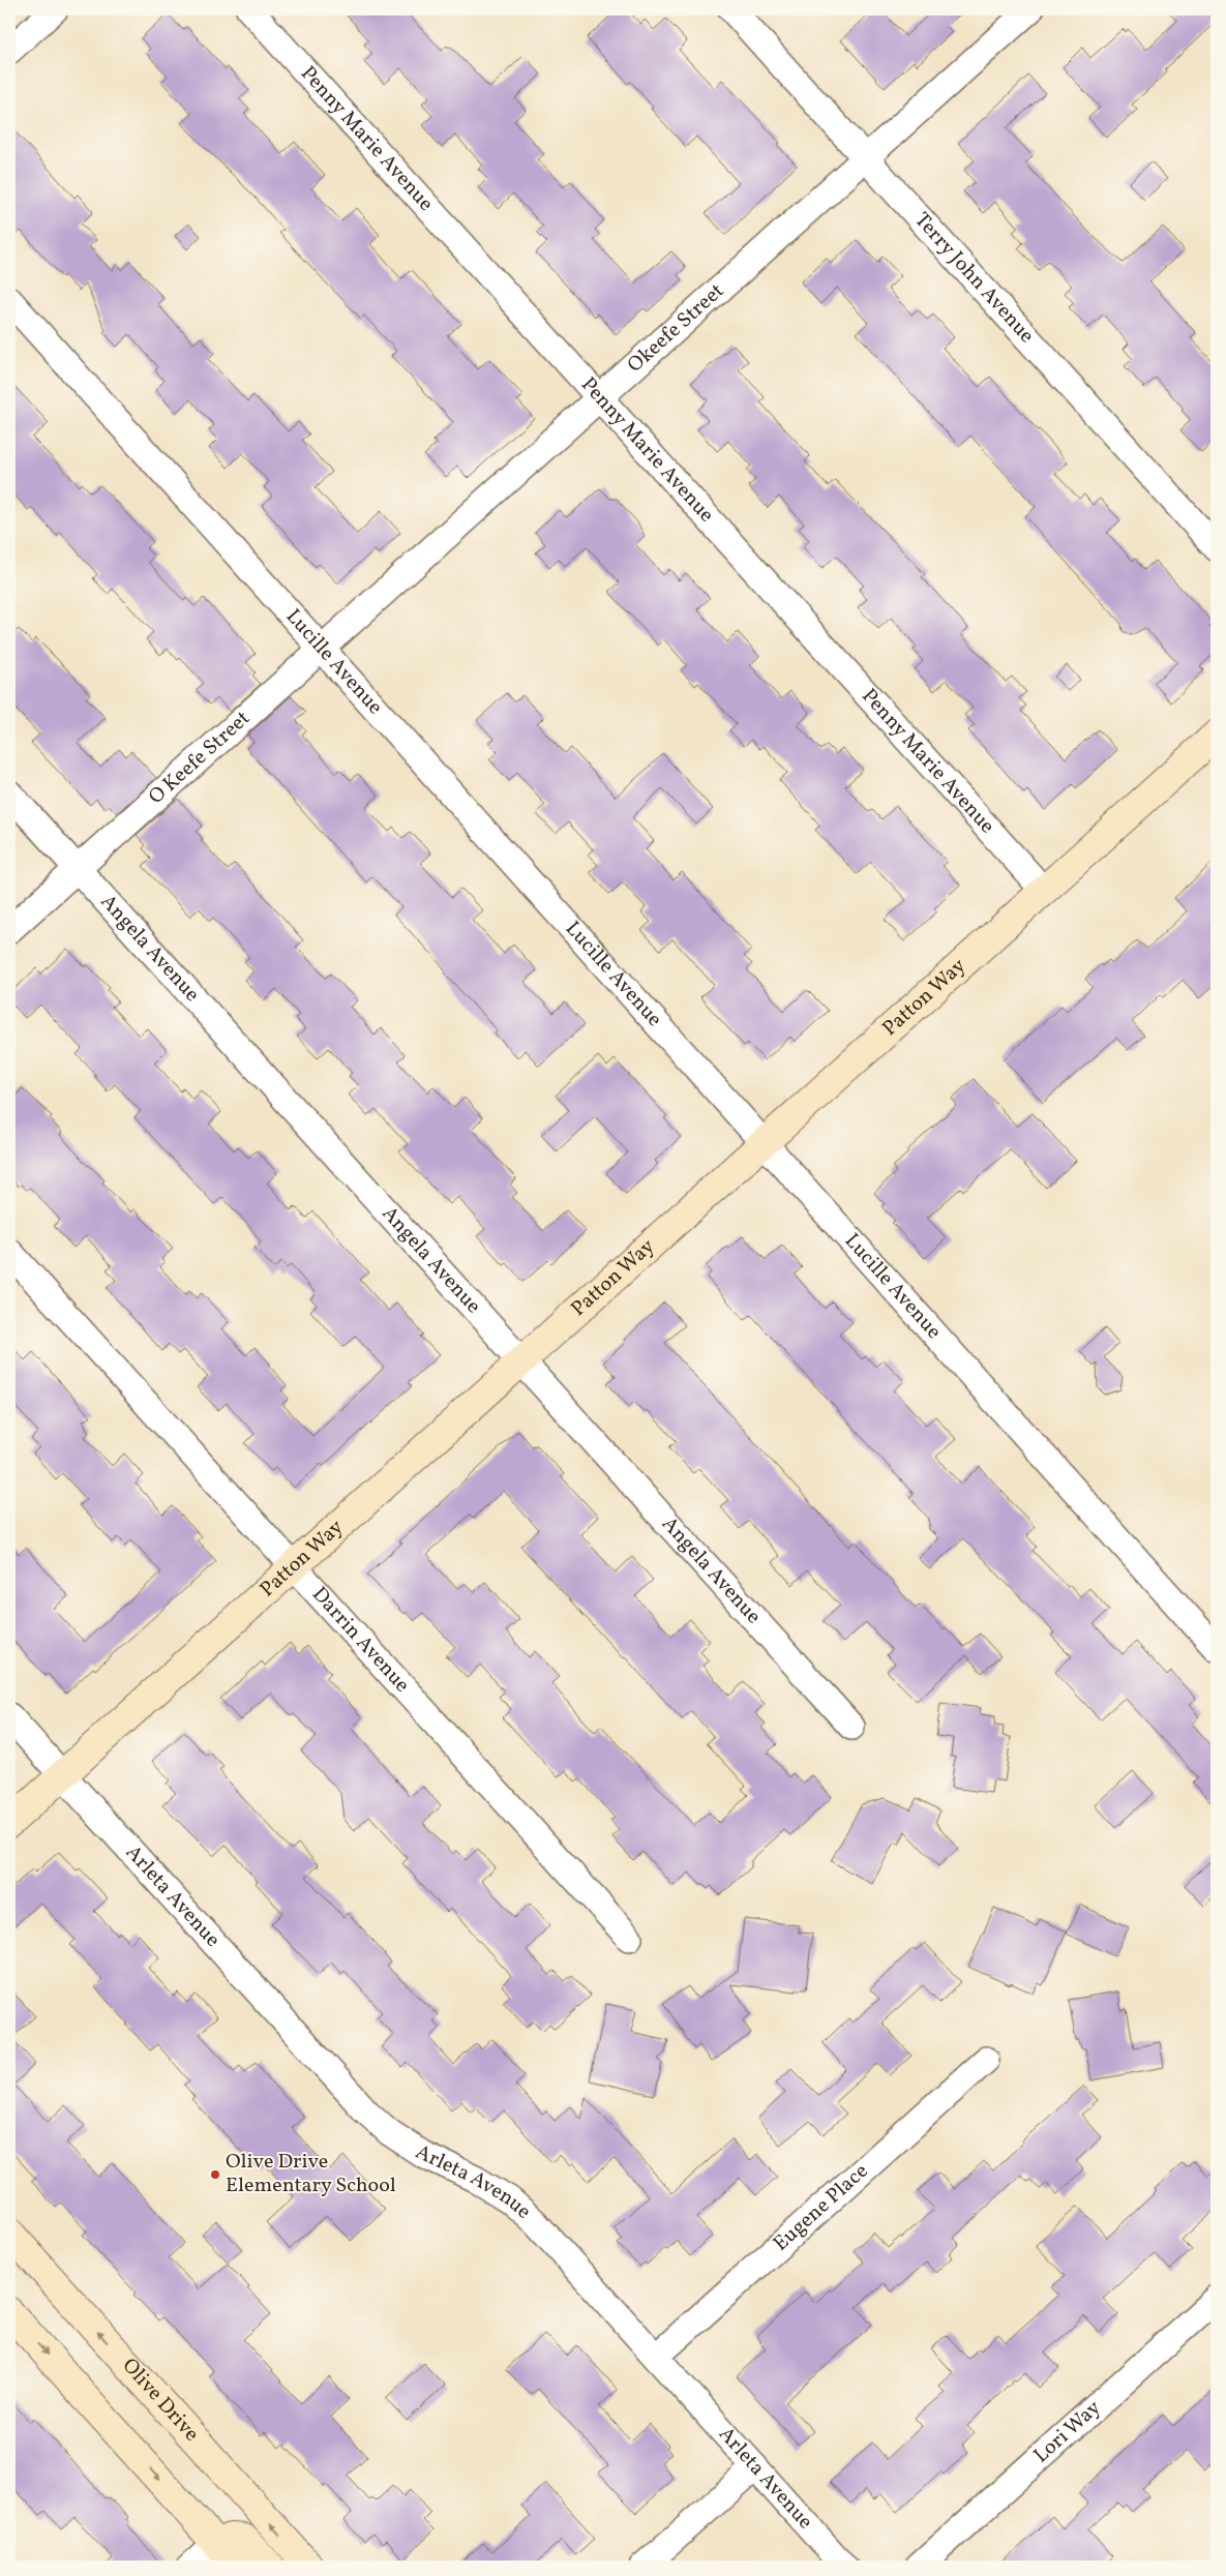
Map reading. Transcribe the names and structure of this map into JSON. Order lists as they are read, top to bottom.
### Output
{
  "streets": {
    "street": [
      "Penny Marie Avenue",
      "Terry John Avenue",
      "Okeefe Street",
      "Lucille Avenue",
      "O Keefe Street",
      "Angela Avenue",
      "Patton Way",
      "Darrin Avenue",
      "Arleta Avenue",
      "Eugene Place",
      "Olive Drive",
      "Lori Way"
    ]
  },
  "crossings": [
    ["Penny Marie Avenue", "Okeefe Street"],
    ["Penny Marie Avenue", "Patton Way"],
    ["Terry John Avenue", "Okeefe Street"],
    ["Okeefe Street", "Lucille Avenue"],
    ["Okeefe Street", "O Keefe Street"],
    ["Lucille Avenue", "O Keefe Street"],
    ["Lucille Avenue", "Patton Way"],
    ["O Keefe Street", "Angela Avenue"],
    ["Angela Avenue", "Patton Way"],
    ["Patton Way", "Darrin Avenue"],
    ["Patton Way", "Arleta Avenue"],
    ["Arleta Avenue", "Eugene Place"]
  ],
  "places": ["Olive Drive Elementary School"]
}
